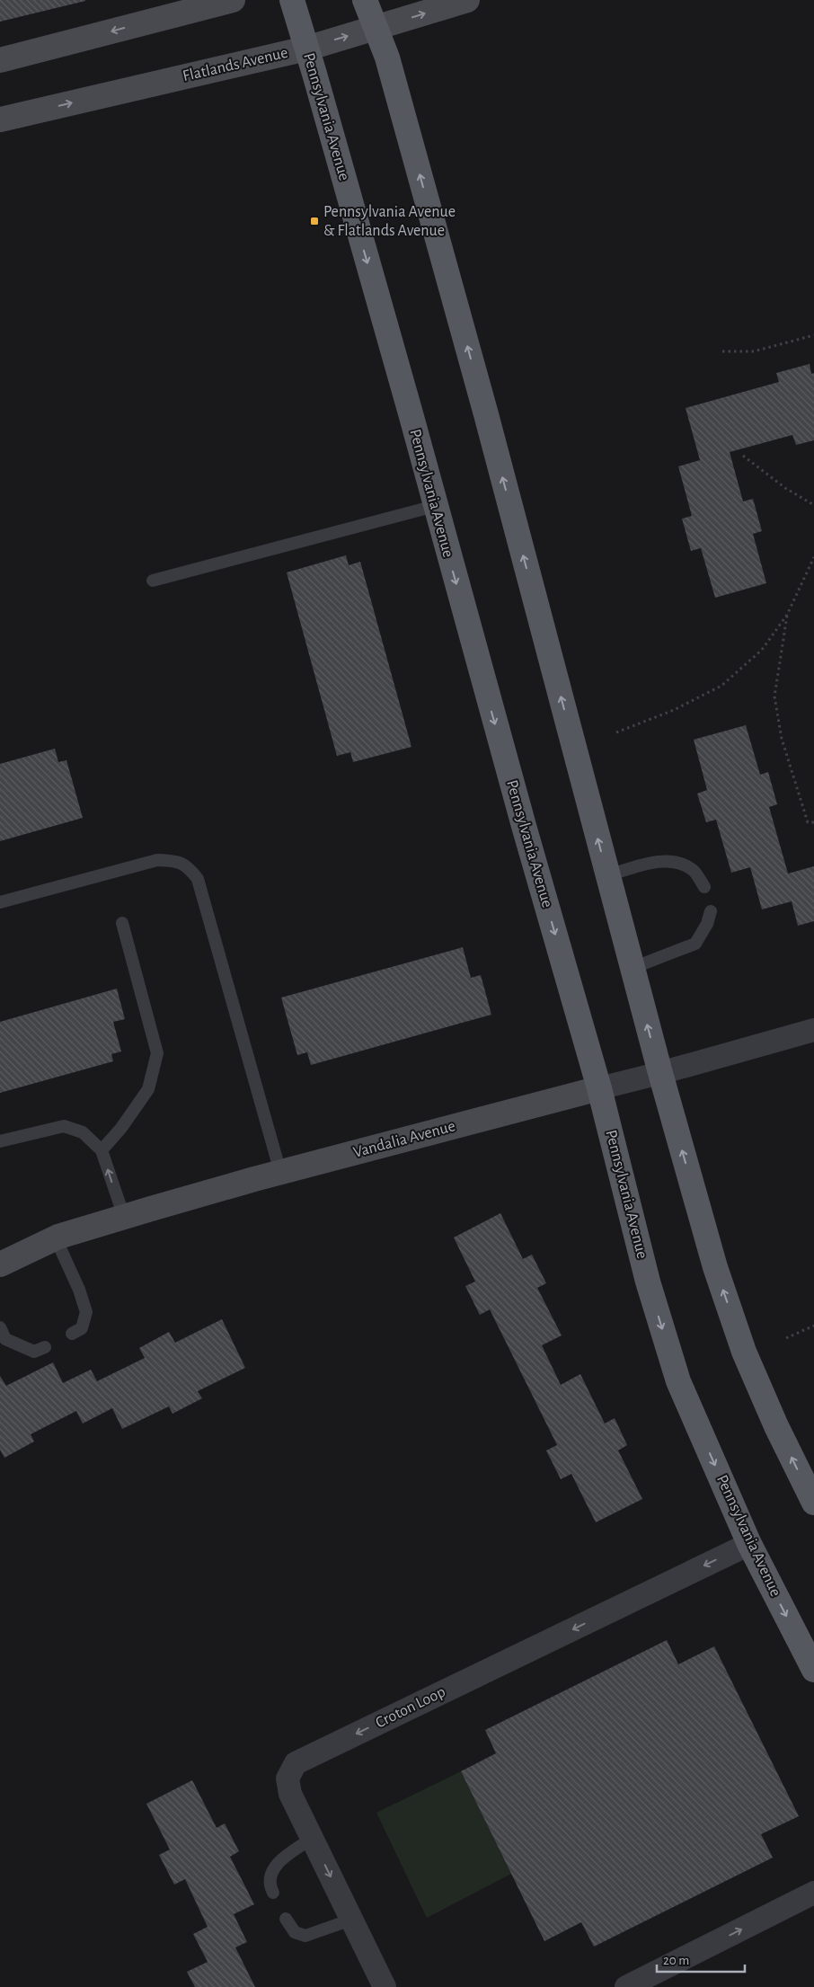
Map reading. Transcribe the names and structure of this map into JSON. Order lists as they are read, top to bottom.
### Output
{
  "streets": {
    "main road": ["Flatlands Avenue", "Pennsylvania Avenue", "Vandalia Avenue"],
    "street": ["Croton Loop"]
  },
  "crossings": [
    ["Flatlands Avenue", "Pennsylvania Avenue"],
    ["Pennsylvania Avenue", "Vandalia Avenue"],
    ["Pennsylvania Avenue", "Croton Loop"]
  ],
  "one_way": ["Croton Loop"],
  "places": {
    "transit": ["Pennsylvania Avenue & Flatlands Avenue"]
  },
  "scale_bar": "20 m"
}
